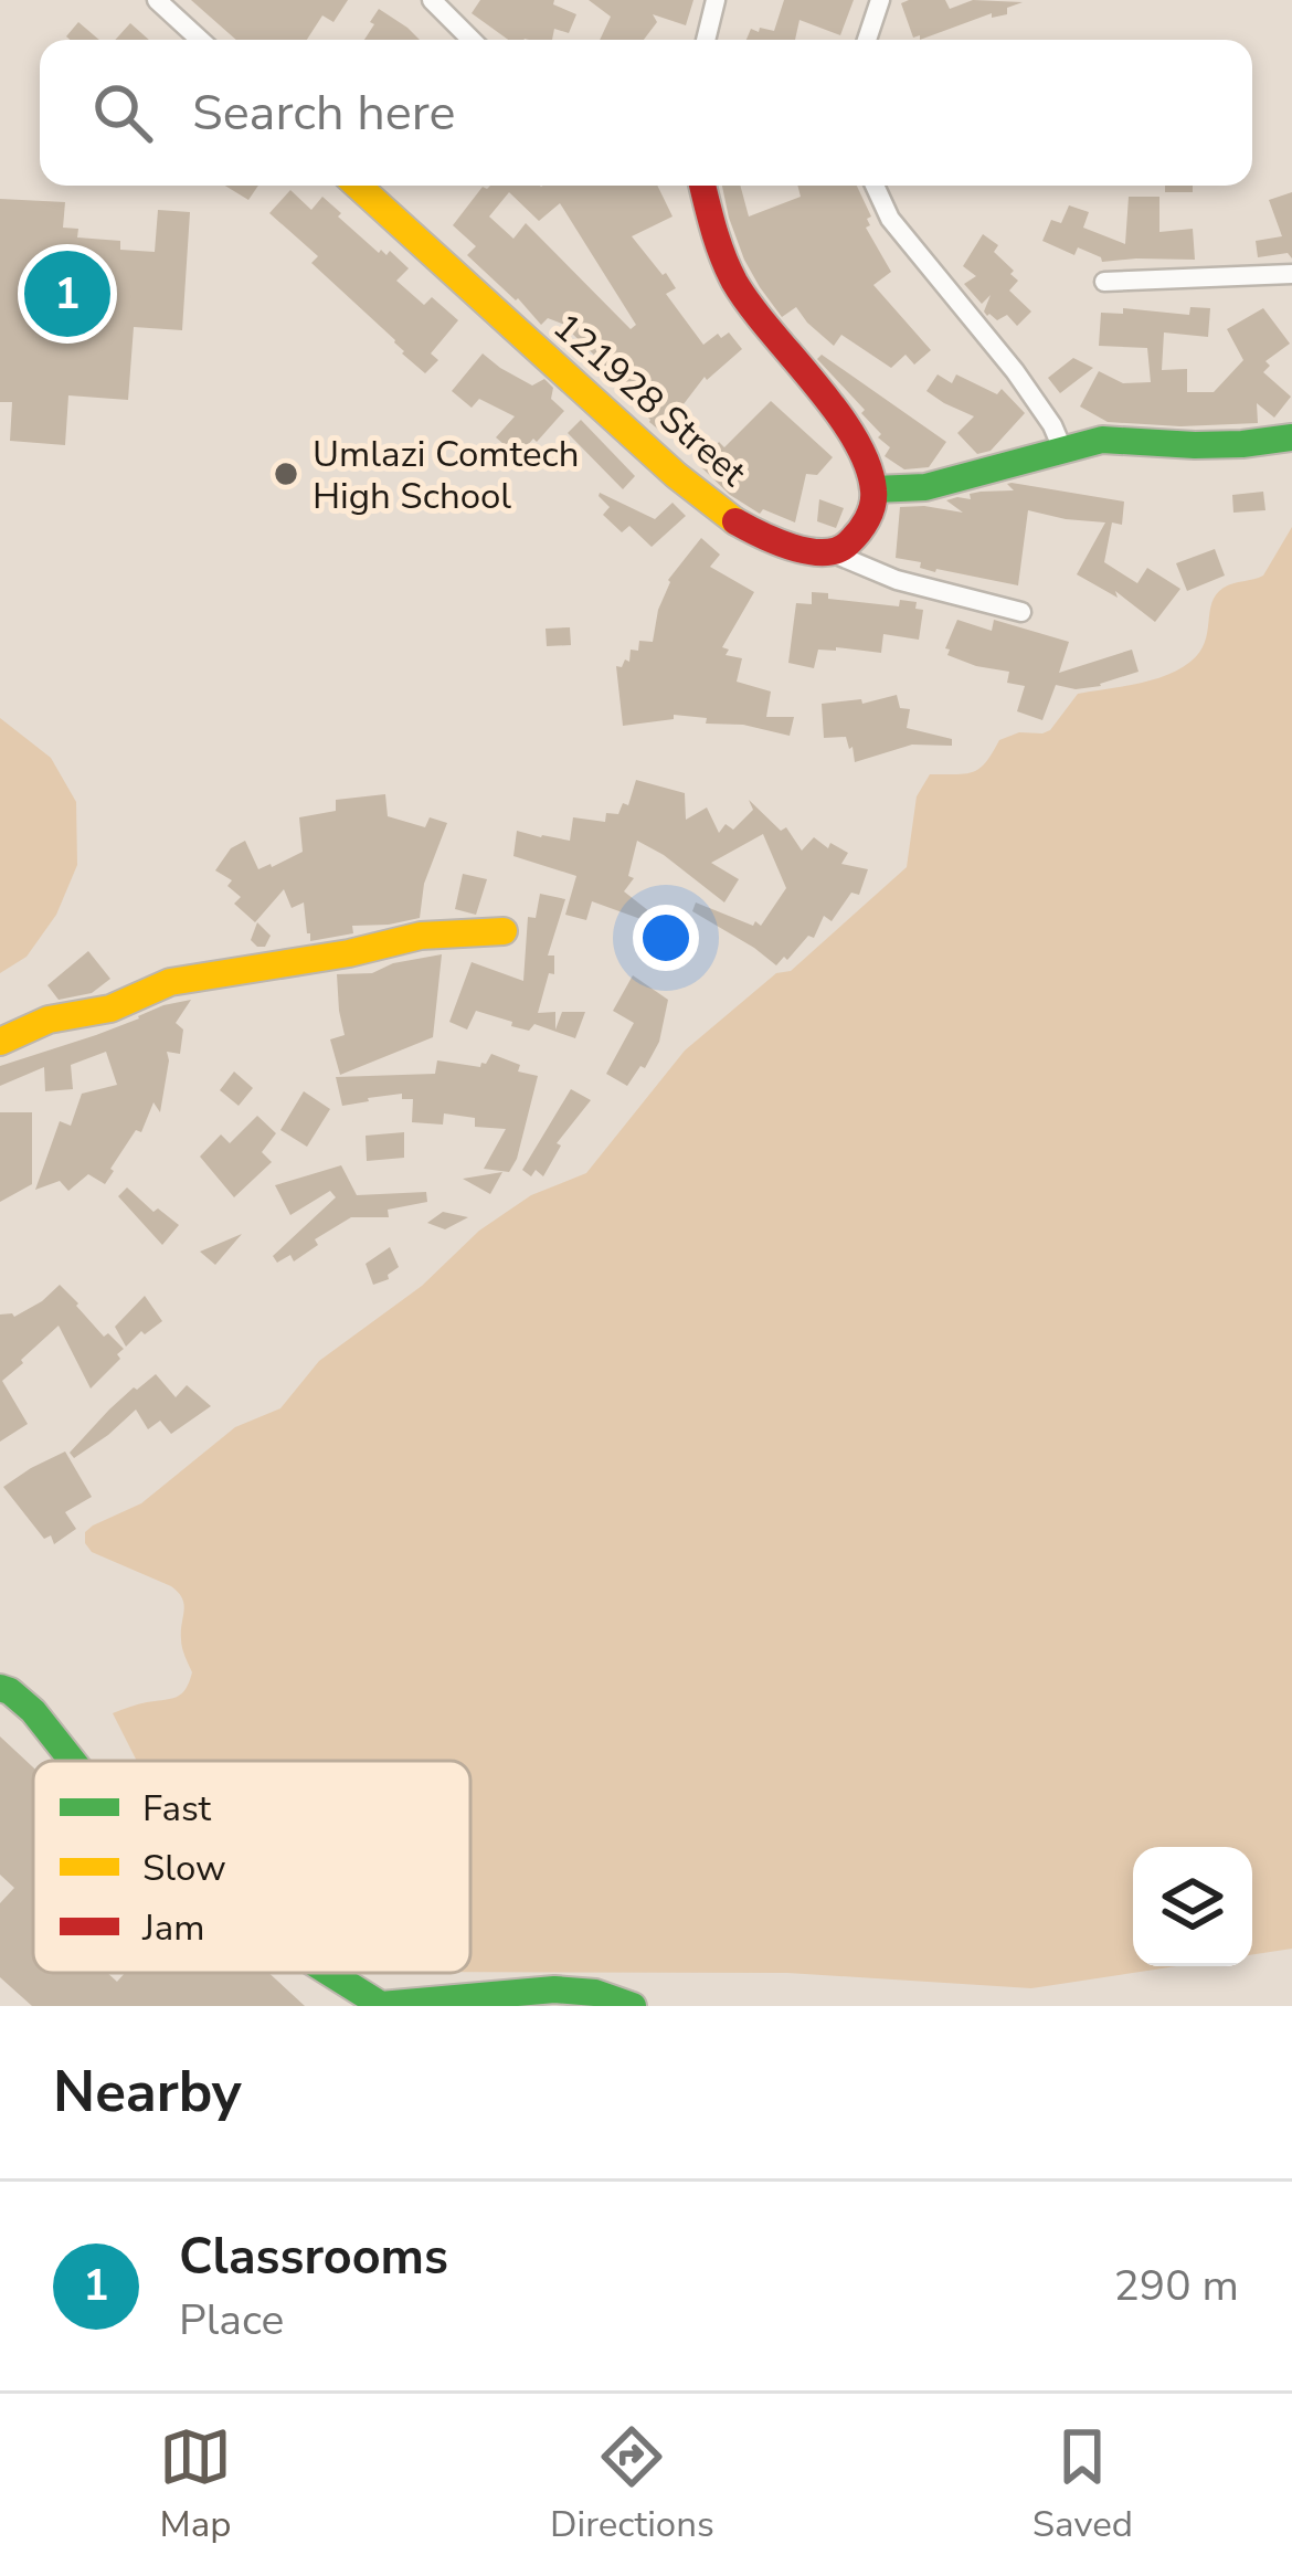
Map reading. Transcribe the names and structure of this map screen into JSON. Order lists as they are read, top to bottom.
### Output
{
  "streets": {
    "street": ["121928 Street"]
  },
  "places": ["Umlazi Comtech High School"],
  "legend": ["Fast", "Slow", "Jam"],
  "page": {
    "search": "Search here",
    "pins": "1",
    "heading": "Nearby",
    "list": [
      {
        "mark": "1",
        "name": "Classrooms",
        "note": "Place",
        "value": "290 m"
      }
    ],
    "nav": ["Map", "Directions", "Saved"]
  }
}
